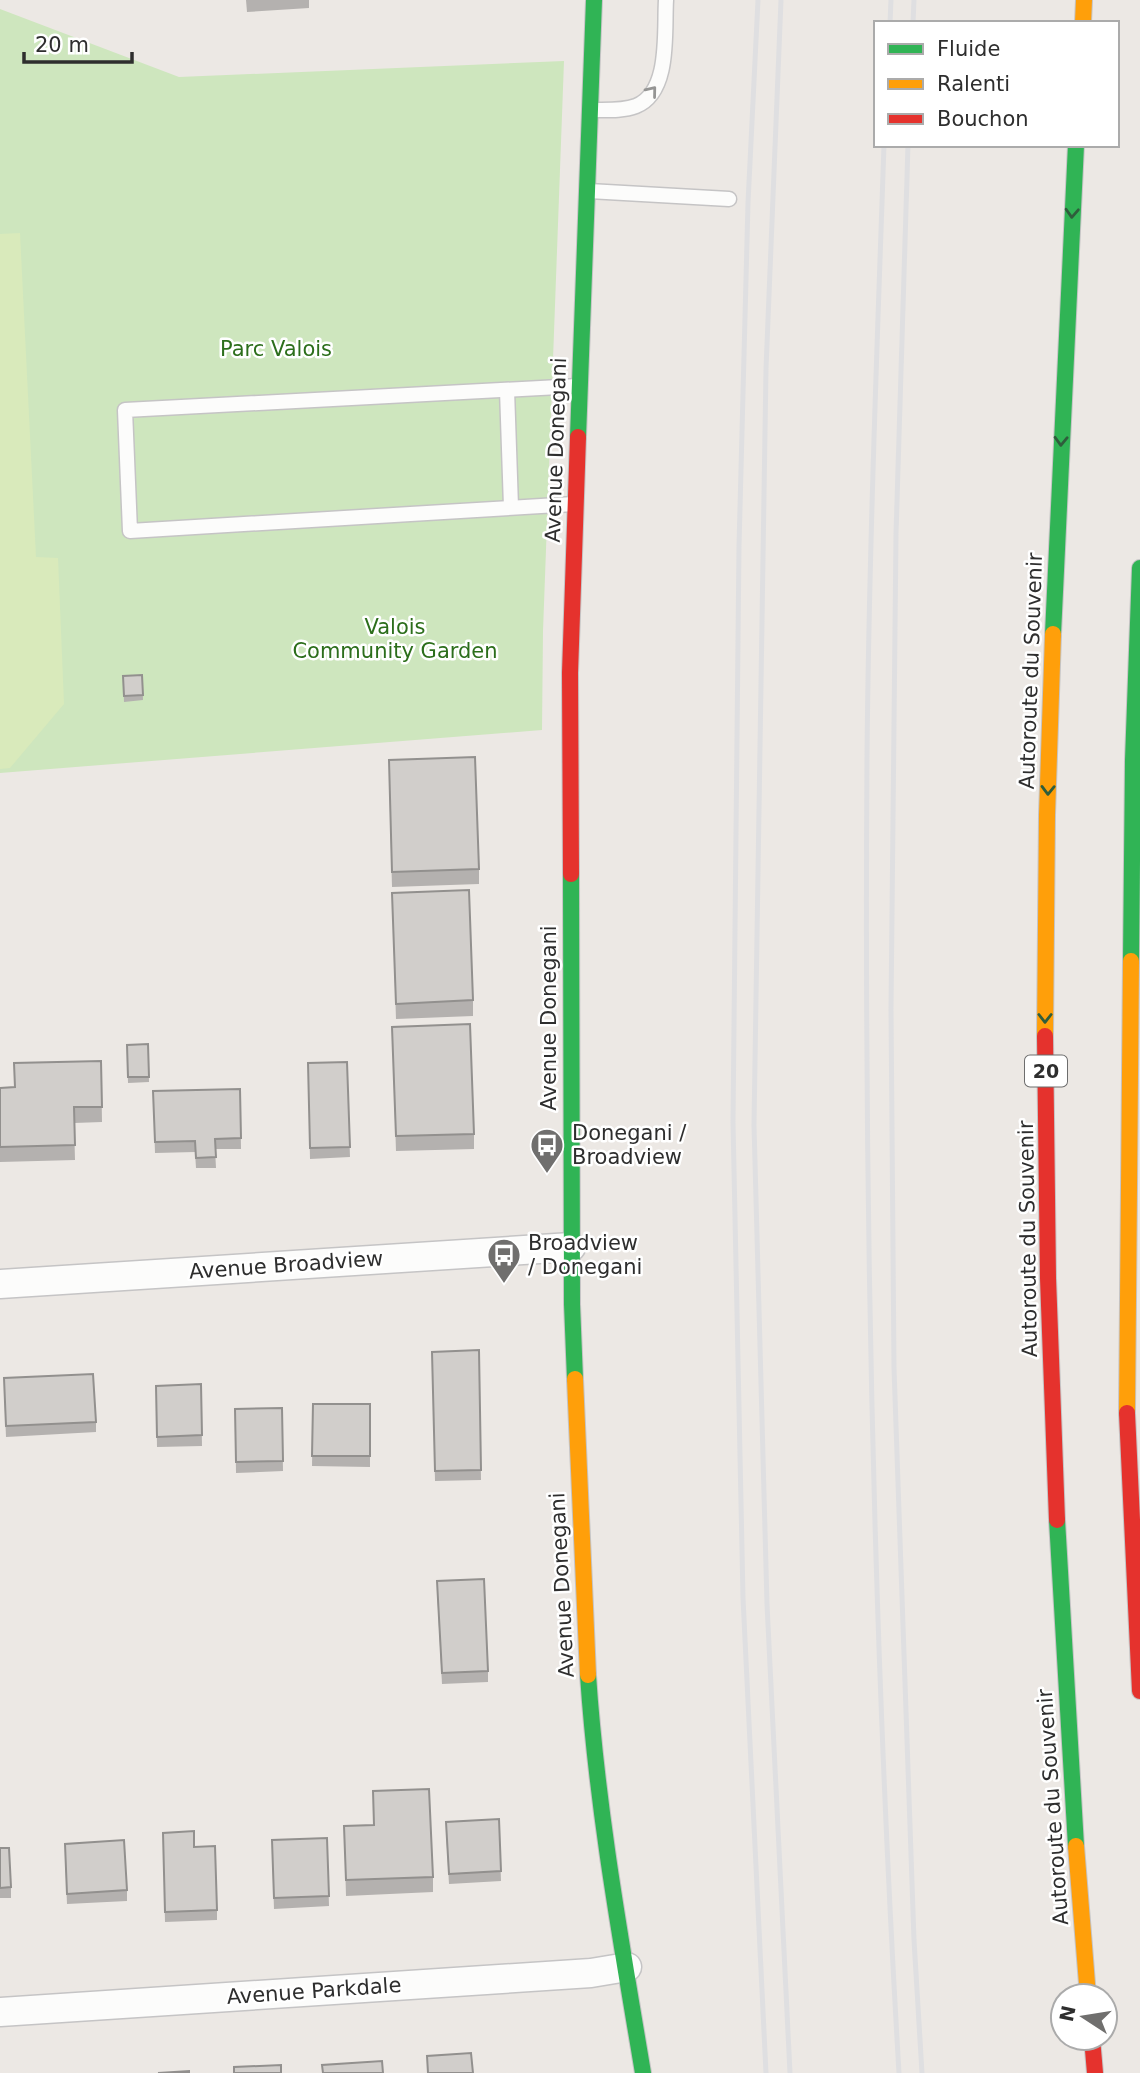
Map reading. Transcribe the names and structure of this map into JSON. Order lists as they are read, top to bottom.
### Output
{
  "streets": {
    "main road": ["Avenue Donegani", "Autoroute du Souvenir", "20"],
    "street": ["Avenue Broadview", "Avenue Parkdale"]
  },
  "crossings": [
    ["Avenue Donegani", "Avenue Broadview"],
    ["Avenue Donegani", "Avenue Parkdale"]
  ],
  "parks": ["Parc Valois", "Valois Community Garden"],
  "places": {
    "bus stop": ["Donegani / Broadview", "Broadview / Donegani"]
  },
  "legend": ["Fluide", "Ralenti", "Bouchon"],
  "scale_bar": "20 m",
  "north": "left"
}
